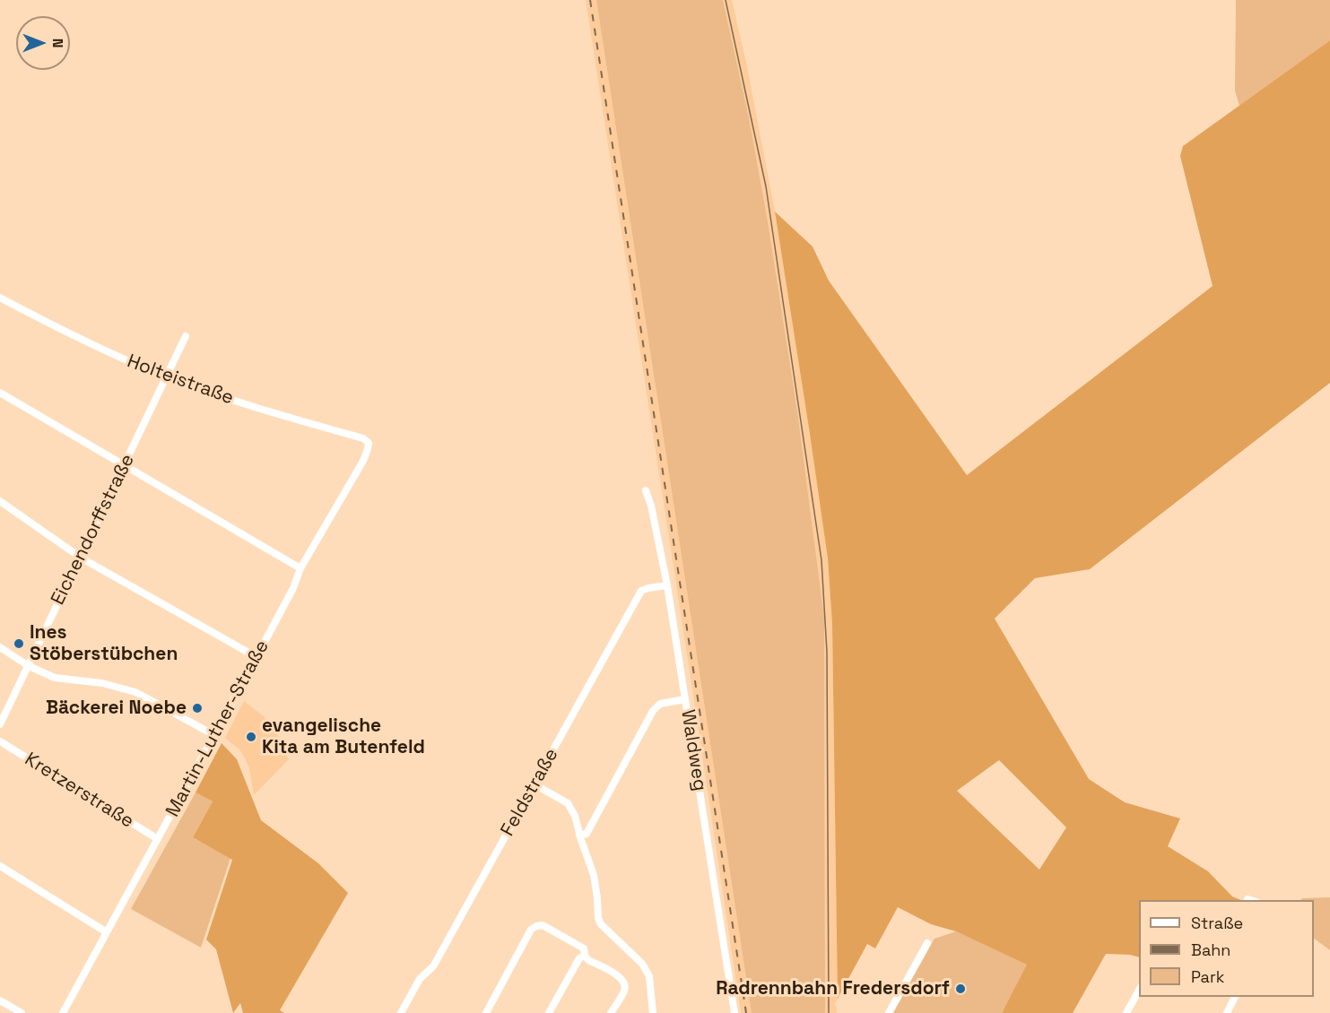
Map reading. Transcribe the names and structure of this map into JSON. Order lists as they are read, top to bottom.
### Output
{
  "streets": {
    "street": [
      "Holteistraße",
      "Eichendorffstraße",
      "Martin-Luther-Straße",
      "Waldweg",
      "Kretzerstraße",
      "Feldstraße"
    ]
  },
  "crossings": [
    ["Holteistraße", "Eichendorffstraße"],
    ["Holteistraße", "Martin-Luther-Straße"],
    ["Martin-Luther-Straße", "Kretzerstraße"],
    ["Waldweg", "Feldstraße"]
  ],
  "places": [
    "Ines Stöberstübchen",
    "Bäckerei Noebe",
    "evangelische Kita am Butenfeld",
    "Radrennbahn Fredersdorf"
  ],
  "legend": ["Straße", "Bahn", "Park"],
  "north": "right"
}
